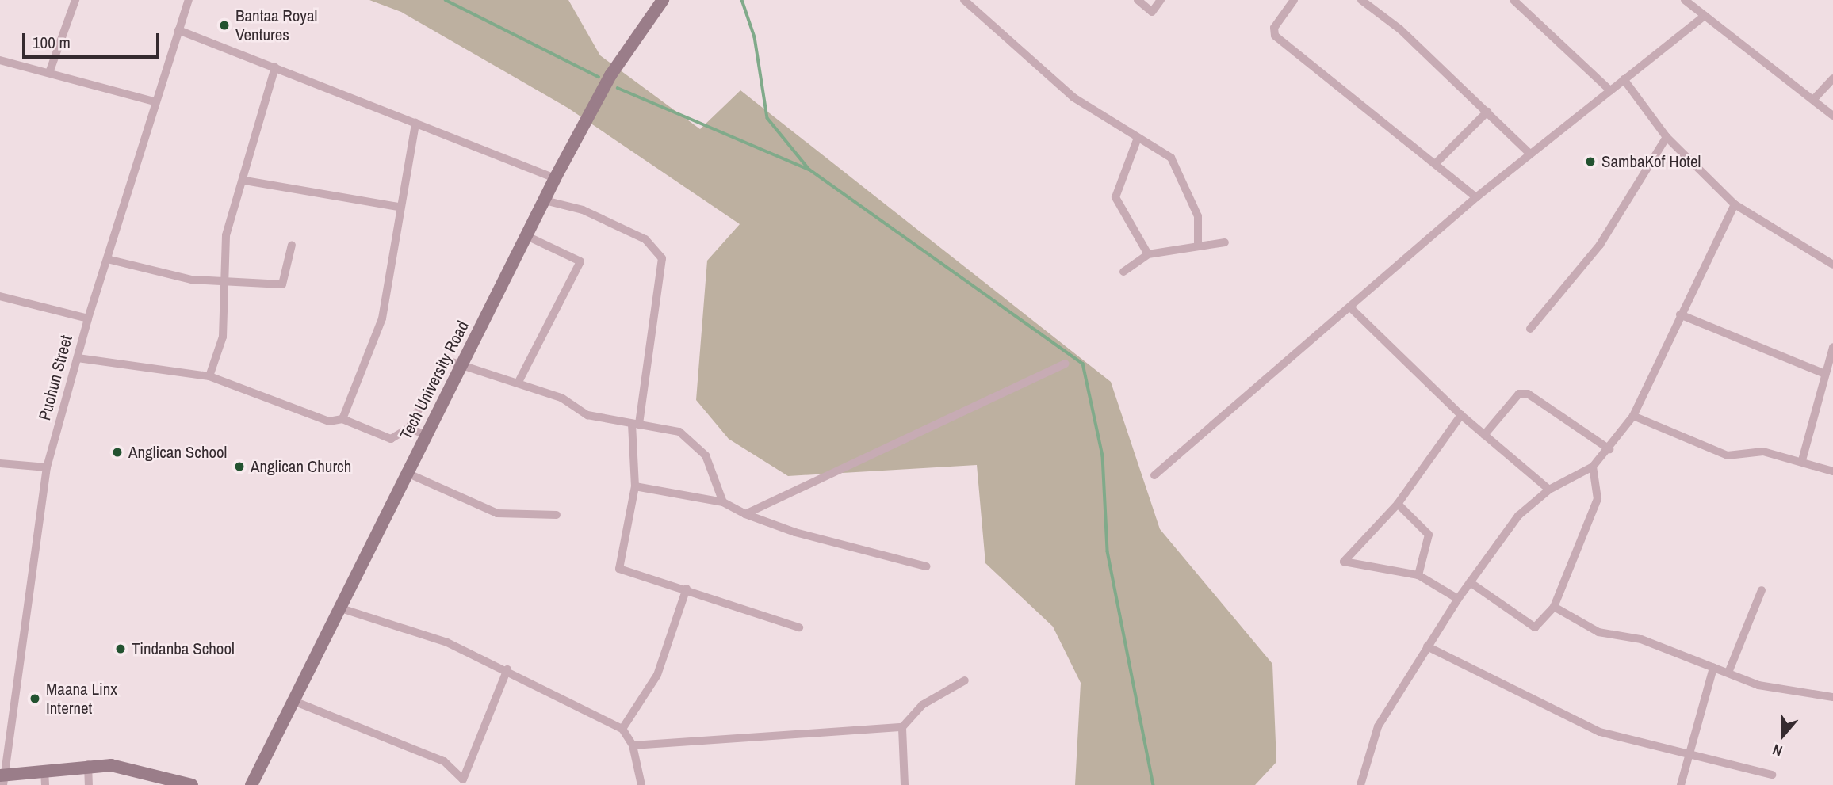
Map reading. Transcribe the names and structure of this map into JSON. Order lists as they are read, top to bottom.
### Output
{
  "streets": {
    "street": ["Puohun Street", "Tech University Road"]
  },
  "places": [
    "Bantaa Royal Ventures",
    "SambaKof Hotel",
    "Anglican School",
    "Anglican Church",
    "Tindanba School",
    "Maana Linx Internet"
  ],
  "scale_bar": "100 m",
  "north": "bottom"
}
